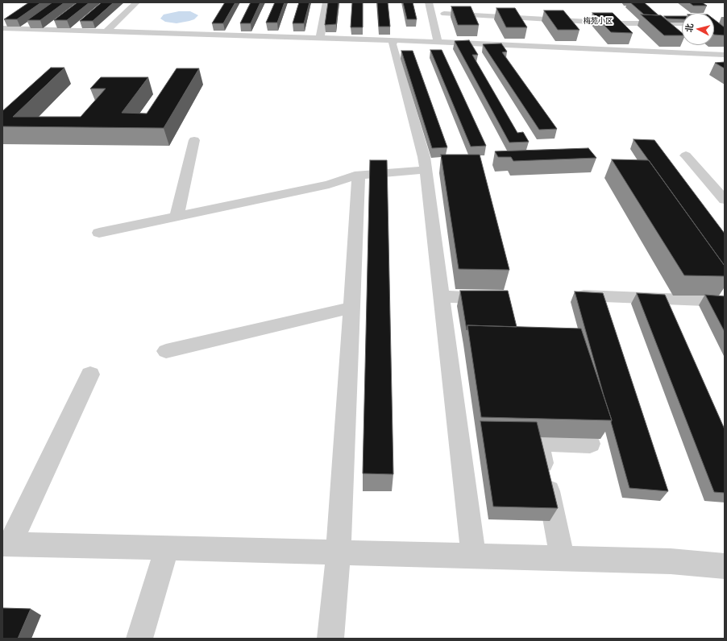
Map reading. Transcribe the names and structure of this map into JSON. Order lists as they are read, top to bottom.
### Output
{
  "districts": ["梅苑小区"],
  "north": "left"
}
